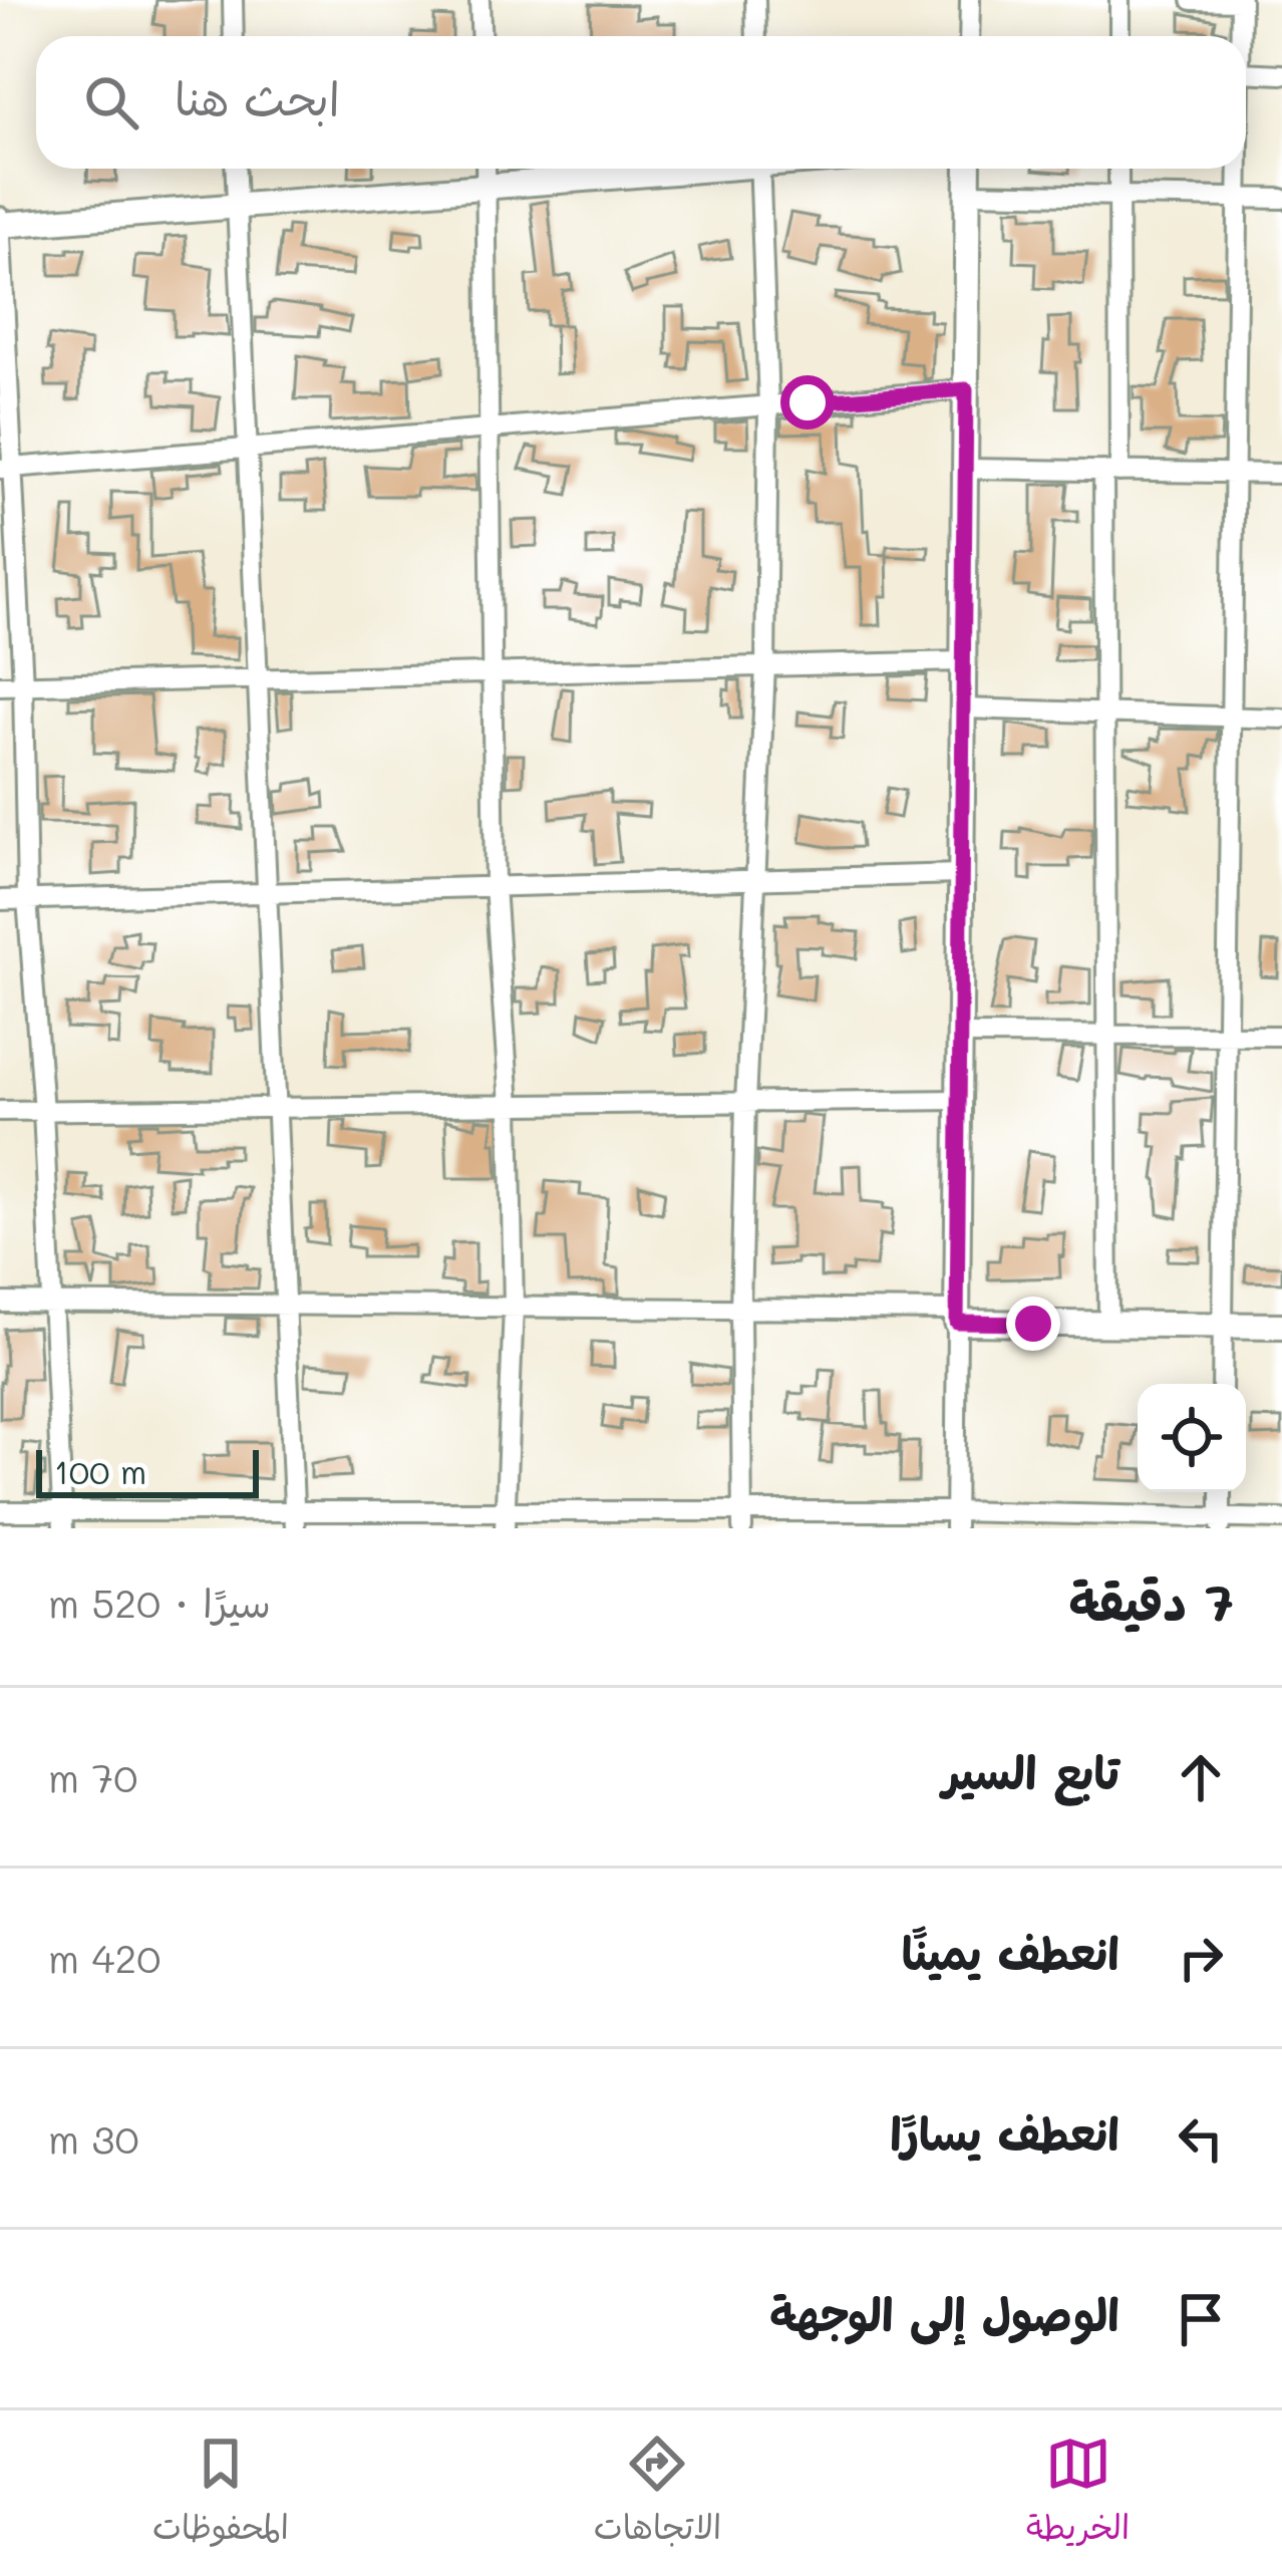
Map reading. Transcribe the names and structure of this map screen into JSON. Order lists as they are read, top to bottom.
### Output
{
  "scale_bar": "100 m",
  "page": {
    "search": "ابحث هنا",
    "scale": "100 m",
    "heading": ["7 دقيقة", "سيرًا · 520 m"],
    "list": [
      ["تابع السير", "70 m"],
      ["انعطف يمينًا", "420 m"],
      ["انعطف يسارًا", "30 m"],
      "الوصول إلى الوجهة"
    ],
    "nav": ["الخريطة", "الاتجاهات", "المحفوظات"]
  }
}
